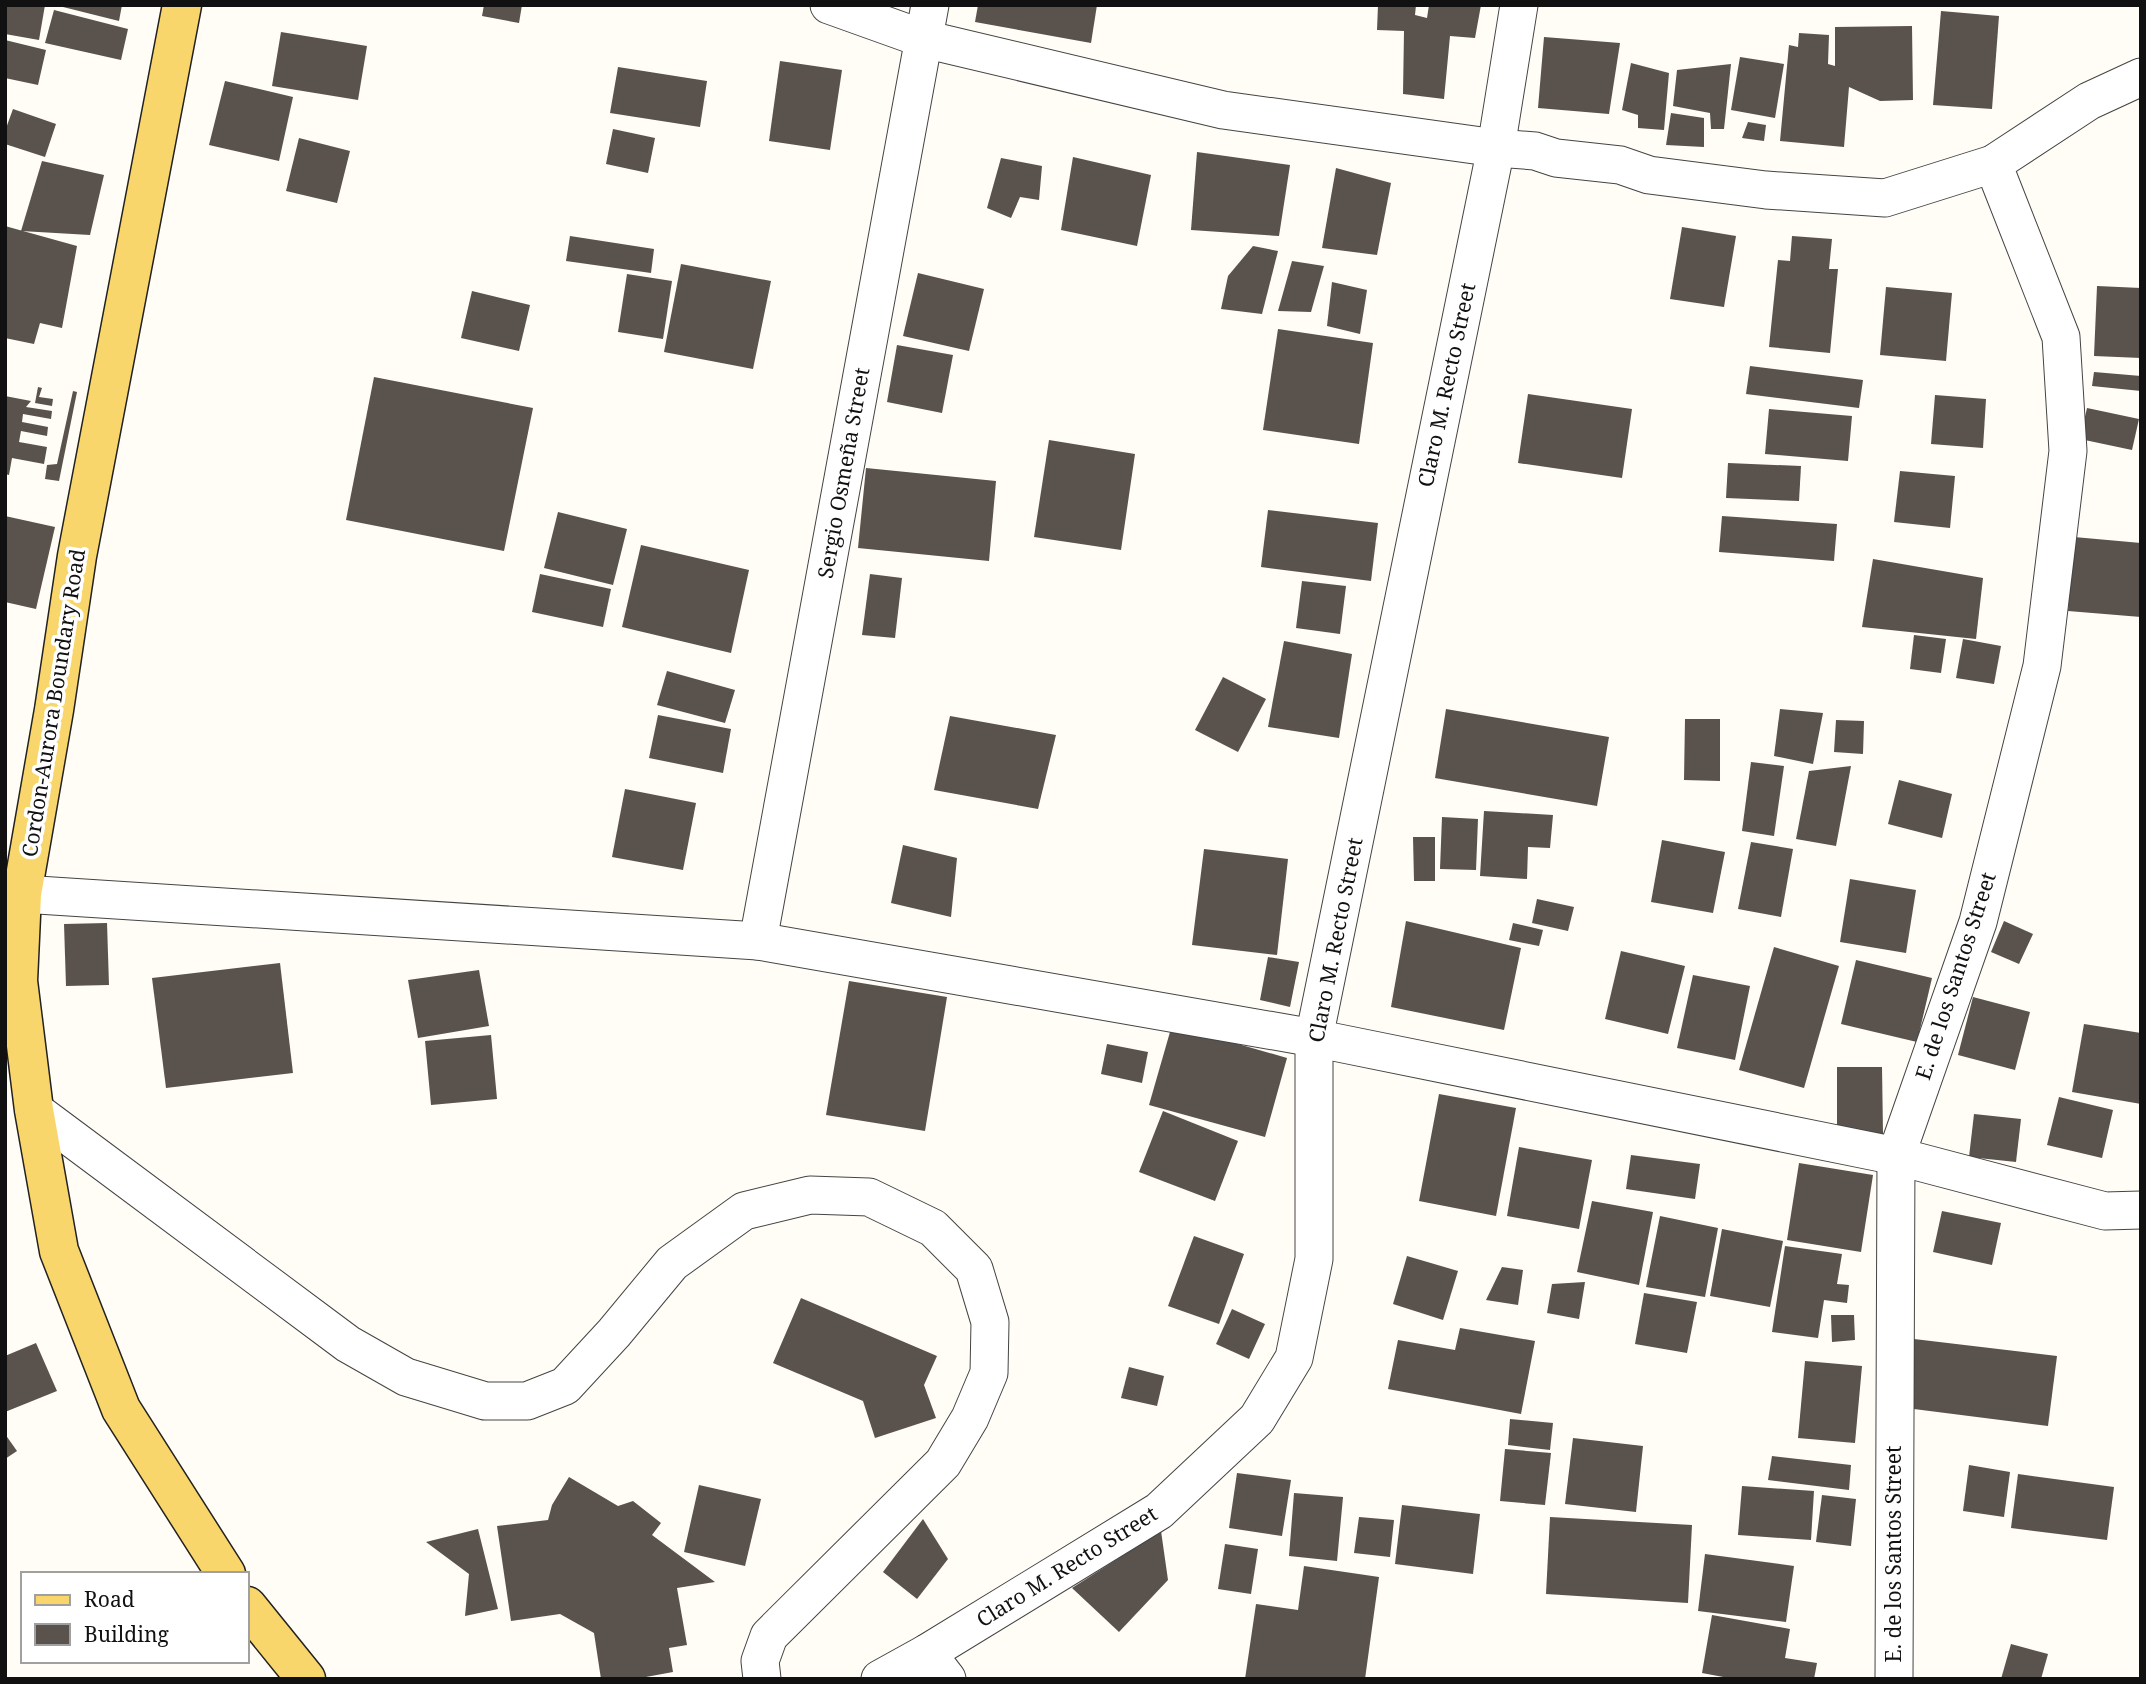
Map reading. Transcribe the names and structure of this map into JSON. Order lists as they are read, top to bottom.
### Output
{
  "streets": {
    "main road": ["Cordon-Aurora Boundary Road"],
    "street": ["Claro M. Recto Street", "Sergio Osmeña Street", "E. de los Santos Street"]
  },
  "legend": ["Road", "Building"]
}
